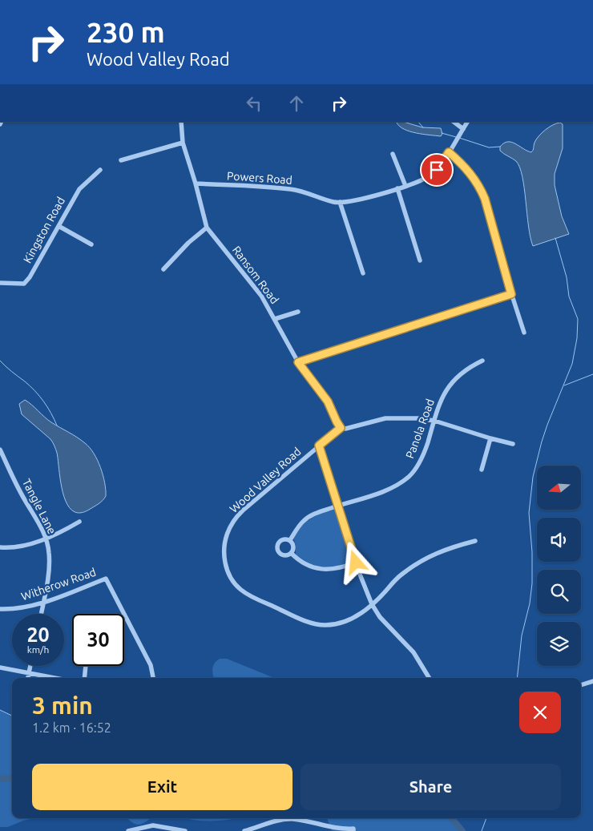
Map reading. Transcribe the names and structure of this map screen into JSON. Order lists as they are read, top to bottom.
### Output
{
  "streets": {
    "street": [
      "Powers Road",
      "Kingston Road",
      "Ransom Road",
      "Panola Road",
      "Wood Valley Road",
      "Tangle Lane",
      "Witherow Road"
    ]
  },
  "crossings": [
    ["Powers Road", "Ransom Road"],
    ["Ransom Road", "Wood Valley Road"],
    ["Panola Road", "Wood Valley Road"],
    ["Tangle Lane", "Witherow Road"]
  ],
  "north": "left",
  "page": {
    "turn": ["230 m", "Wood Valley Road"],
    "speed": "20 km/h",
    "limit": "30",
    "heading": ["3 min", "1.2 km · 16:52"],
    "buttons": ["Exit", "Share"]
  }
}
